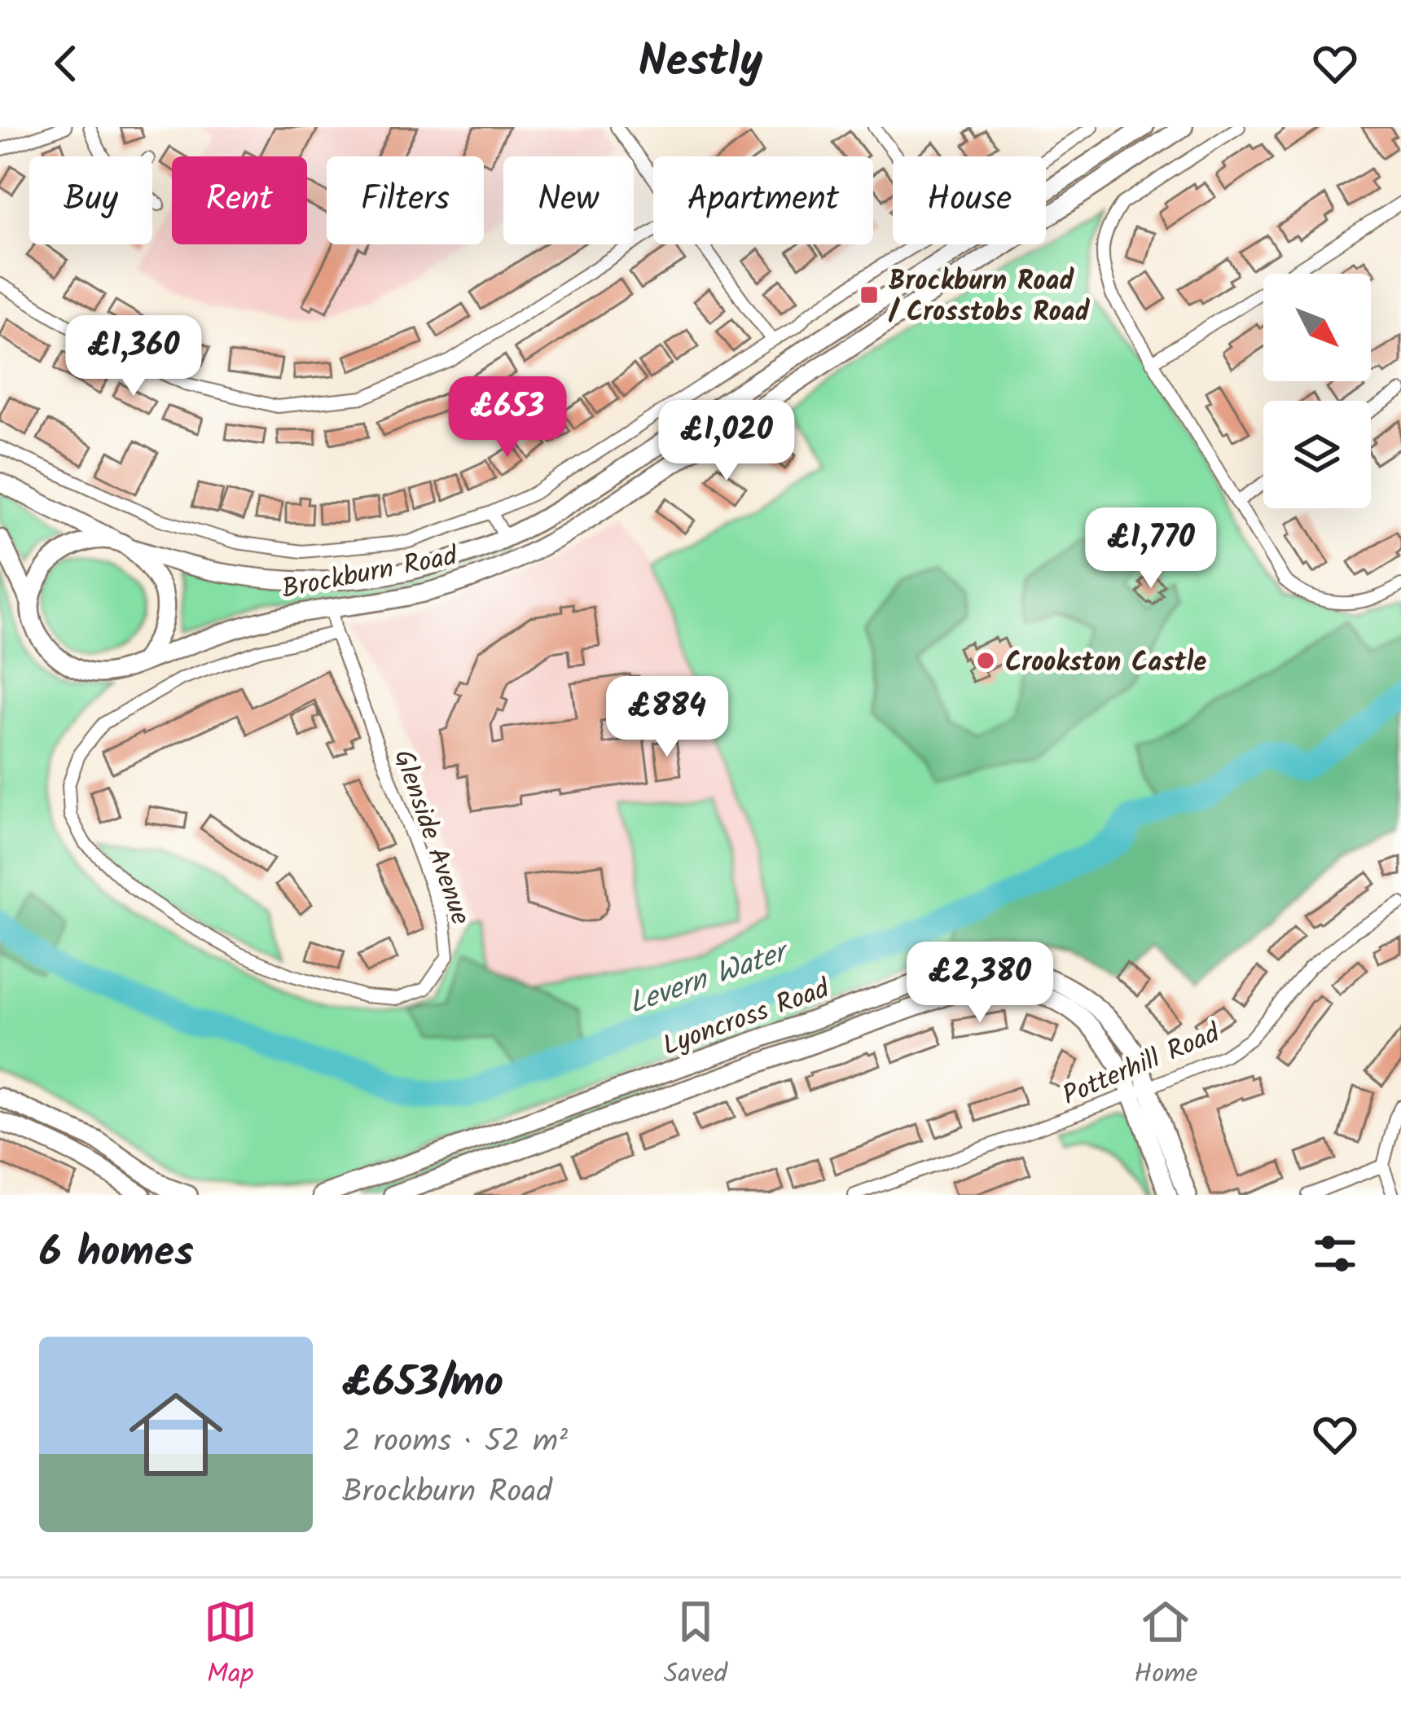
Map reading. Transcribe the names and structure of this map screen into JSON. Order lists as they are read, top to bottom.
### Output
{
  "streets": {
    "street": [
      "Brockburn Road",
      "Glenside Avenue",
      "Lyoncross Road",
      "Potterhill Road"
    ]
  },
  "crossings": [
    ["Brockburn Road", "Glenside Avenue"],
    ["Lyoncross Road", "Potterhill Road"]
  ],
  "water": ["Levern Water"],
  "places": {
    "transit": ["Brockburn Road / Crosstobs Road"],
    "other": ["Crookston Castle"]
  },
  "north": "bottom right",
  "page": {
    "header": "Nestly",
    "chip": [
      "Buy",
      "Rent",
      "Filters",
      "New",
      "Apartment",
      "House"
    ],
    "price": [
      "£1,360",
      "£653",
      "£1,020",
      "£1,770",
      "£884",
      "£2,380"
    ],
    "heading": "6 homes",
    "list": [
      {
        "name": "£653/mo",
        "note": "2 rooms · 52 m² · Brockburn Road"
      }
    ],
    "tabs": ["Map", "Saved", "Home"]
  }
}
